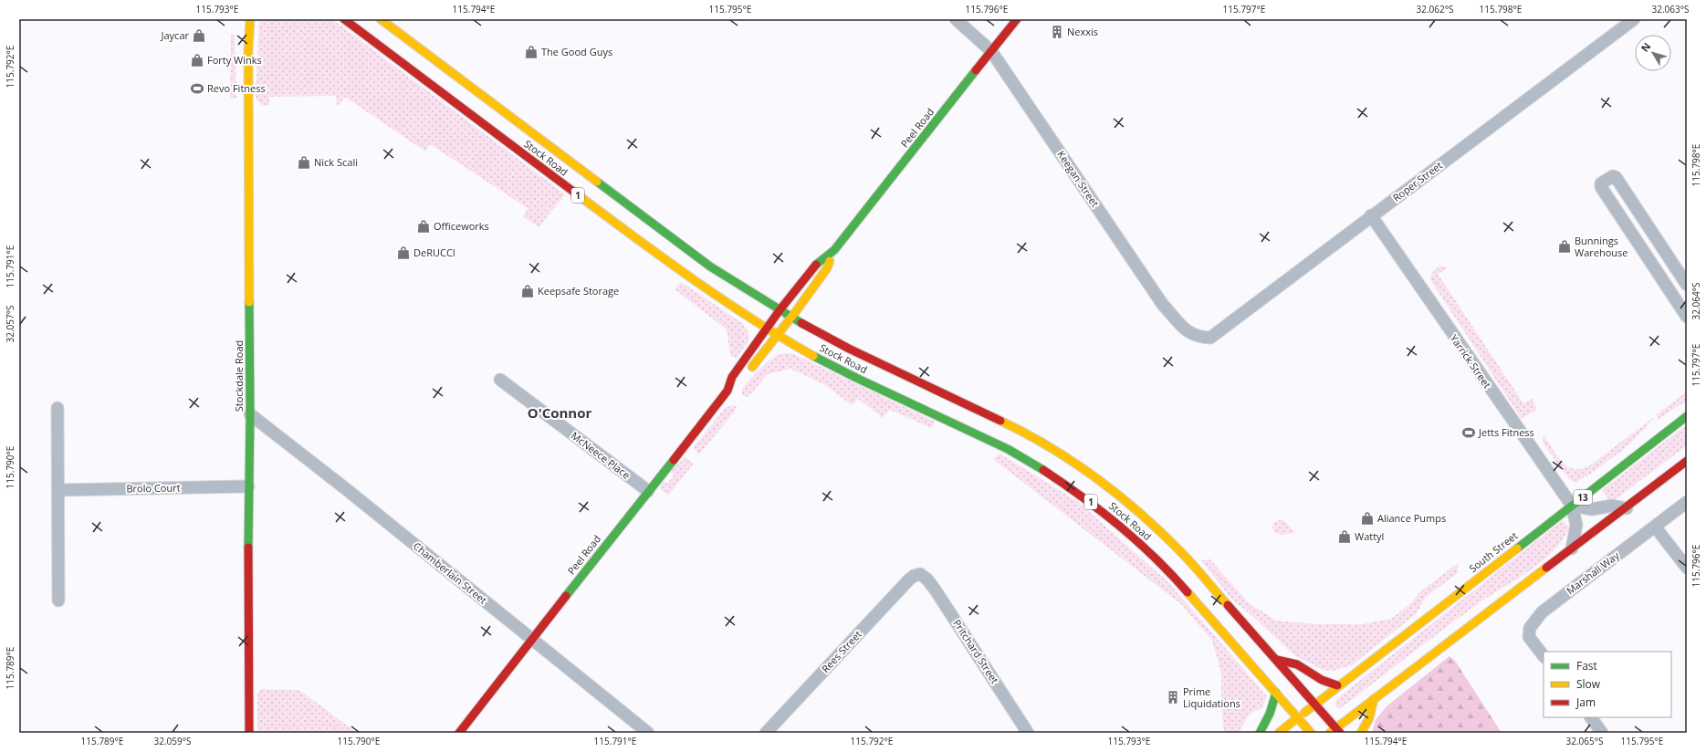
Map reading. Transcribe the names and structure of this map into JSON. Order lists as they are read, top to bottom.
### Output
{
  "streets": {
    "main road": [
      "Peel Road",
      "Stock Road",
      "1",
      "Stockdale Road",
      "13",
      "South Street"
    ],
    "street": [
      "Keegan Street",
      "Roper Street",
      "Yarrick Street",
      "McNeece Place",
      "Brolo Court",
      "Chamberlain Street",
      "Marshall Way",
      "Rees Street",
      "Pritchard Street"
    ]
  },
  "crossings": [
    ["Peel Road", "Stock Road"],
    ["Peel Road", "Keegan Street"],
    ["Peel Road", "McNeece Place"],
    ["Peel Road", "Chamberlain Street"],
    ["Stock Road", "South Street"],
    ["Keegan Street", "Roper Street"],
    ["Roper Street", "Yarrick Street"],
    ["Yarrick Street", "South Street"],
    ["Stockdale Road", "Brolo Court"],
    ["Stockdale Road", "Chamberlain Street"],
    ["Rees Street", "Pritchard Street"]
  ],
  "districts": ["O'Connor"],
  "places": {
    "building": ["Nexxis", "Prime Liquidations"],
    "shop": [
      "Jaycar",
      "The Good Guys",
      "Forty Winks",
      "Nick Scali",
      "Officeworks",
      "Bunnings Warehouse",
      "DeRUCCI",
      "Keepsafe Storage",
      "Aliance Pumps",
      "Wattyl"
    ],
    "sports": ["Revo Fitness", "Jetts Fitness"]
  },
  "legend": ["Fast", "Slow", "Jam"],
  "north": "top left",
  "coordinates": [
    "115.793°E",
    "115.794°E",
    "115.795°E",
    "115.796°E",
    "115.797°E",
    "32.062°S",
    "115.798°E",
    "32.063°S",
    "115.792°E",
    "115.791°E",
    "32.064°S",
    "32.057°S",
    "115.790°E",
    "115.789°E",
    "32.059°S",
    "32.065°S"
  ]
}
